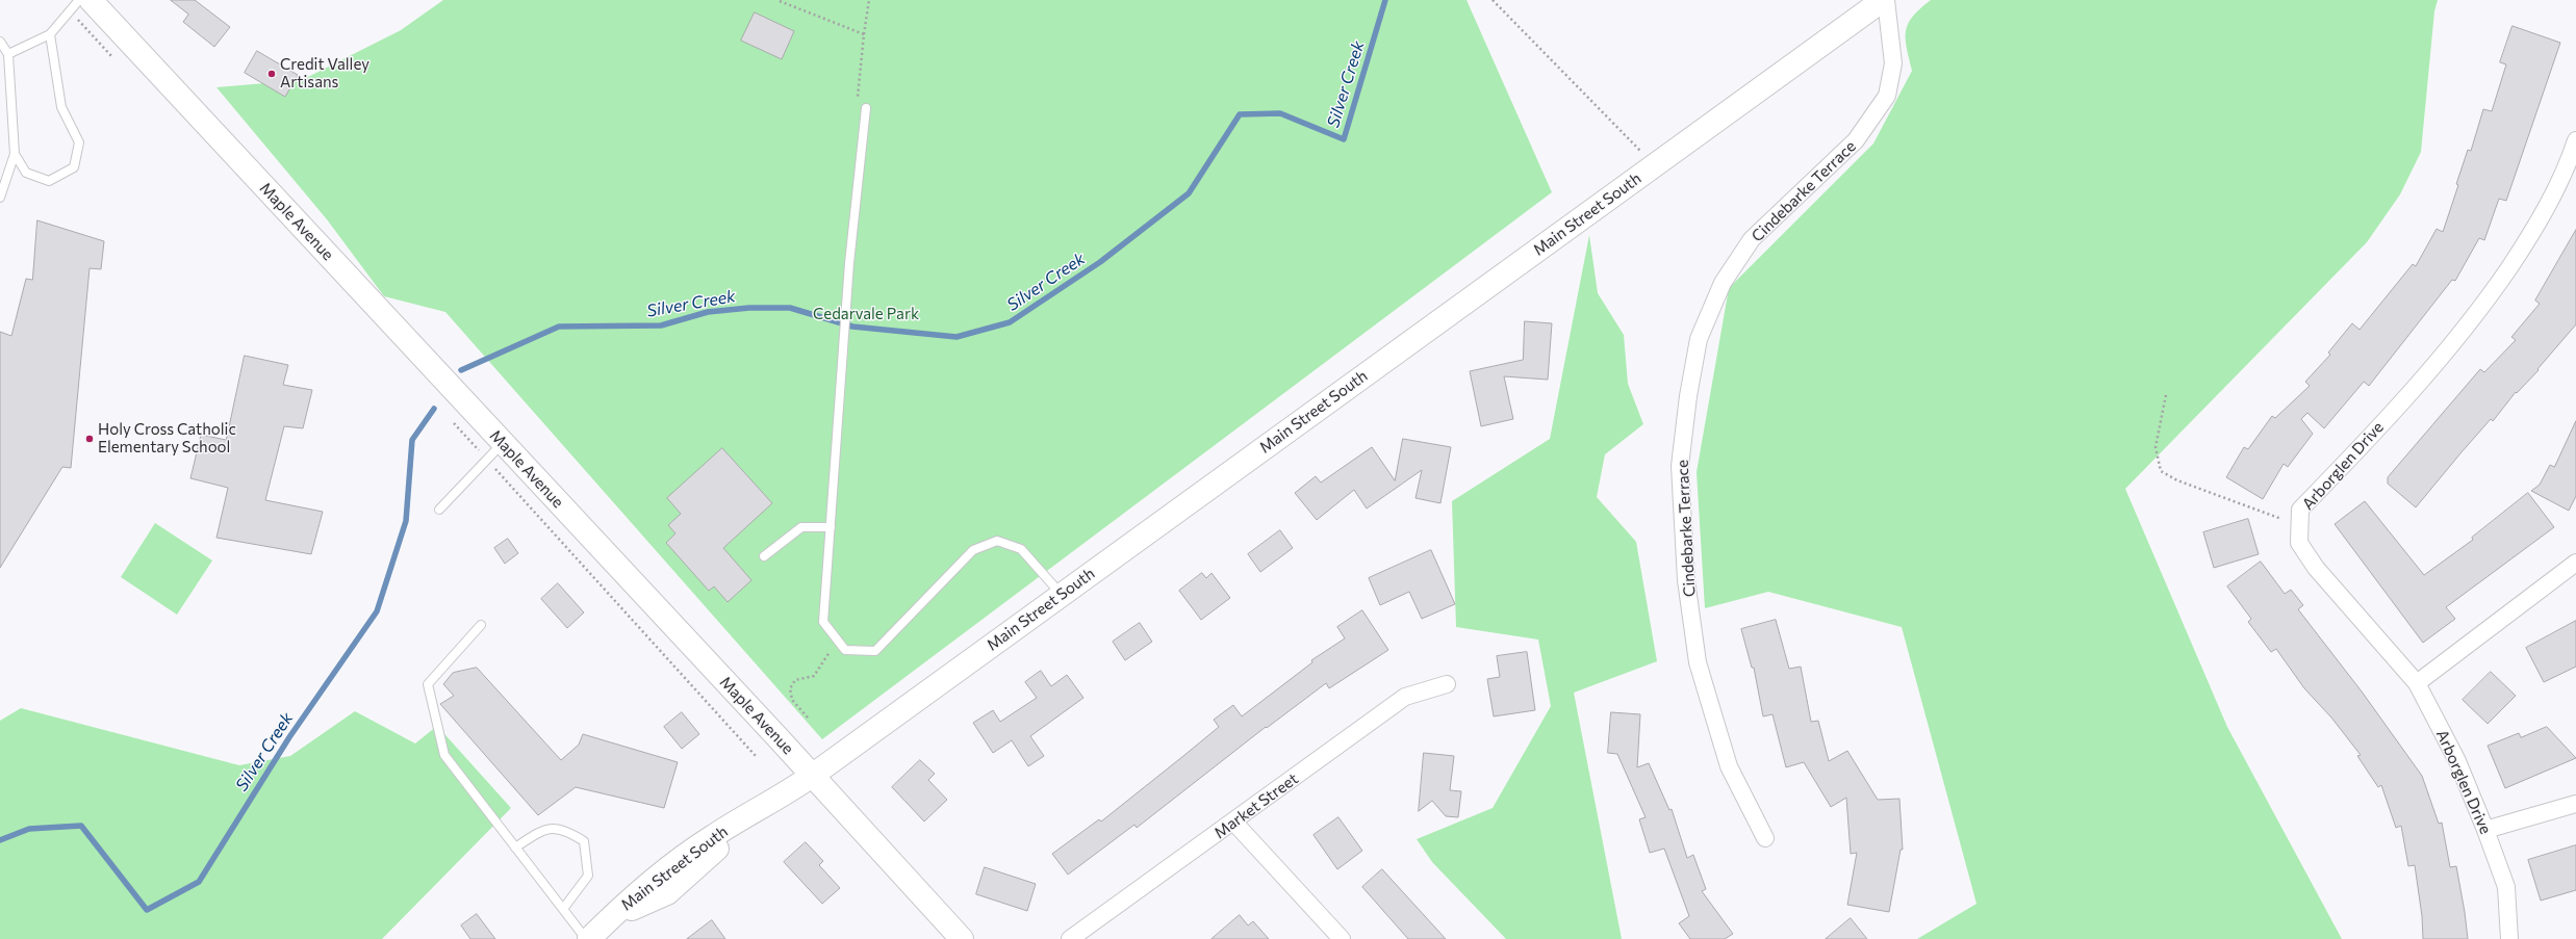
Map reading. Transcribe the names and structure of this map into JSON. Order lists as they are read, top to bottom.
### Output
{
  "streets": {
    "main road": ["Main Street South", "Maple Avenue"],
    "street": ["Cindebarke Terrace", "Arborglen Drive", "Market Street"]
  },
  "crossings": [
    ["Main Street South", "Maple Avenue"]
  ],
  "water": ["Silver Creek"],
  "parks": ["Cedarvale Park"],
  "places": ["Credit Valley Artisans", "Holy Cross Catholic Elementary School"]
}
